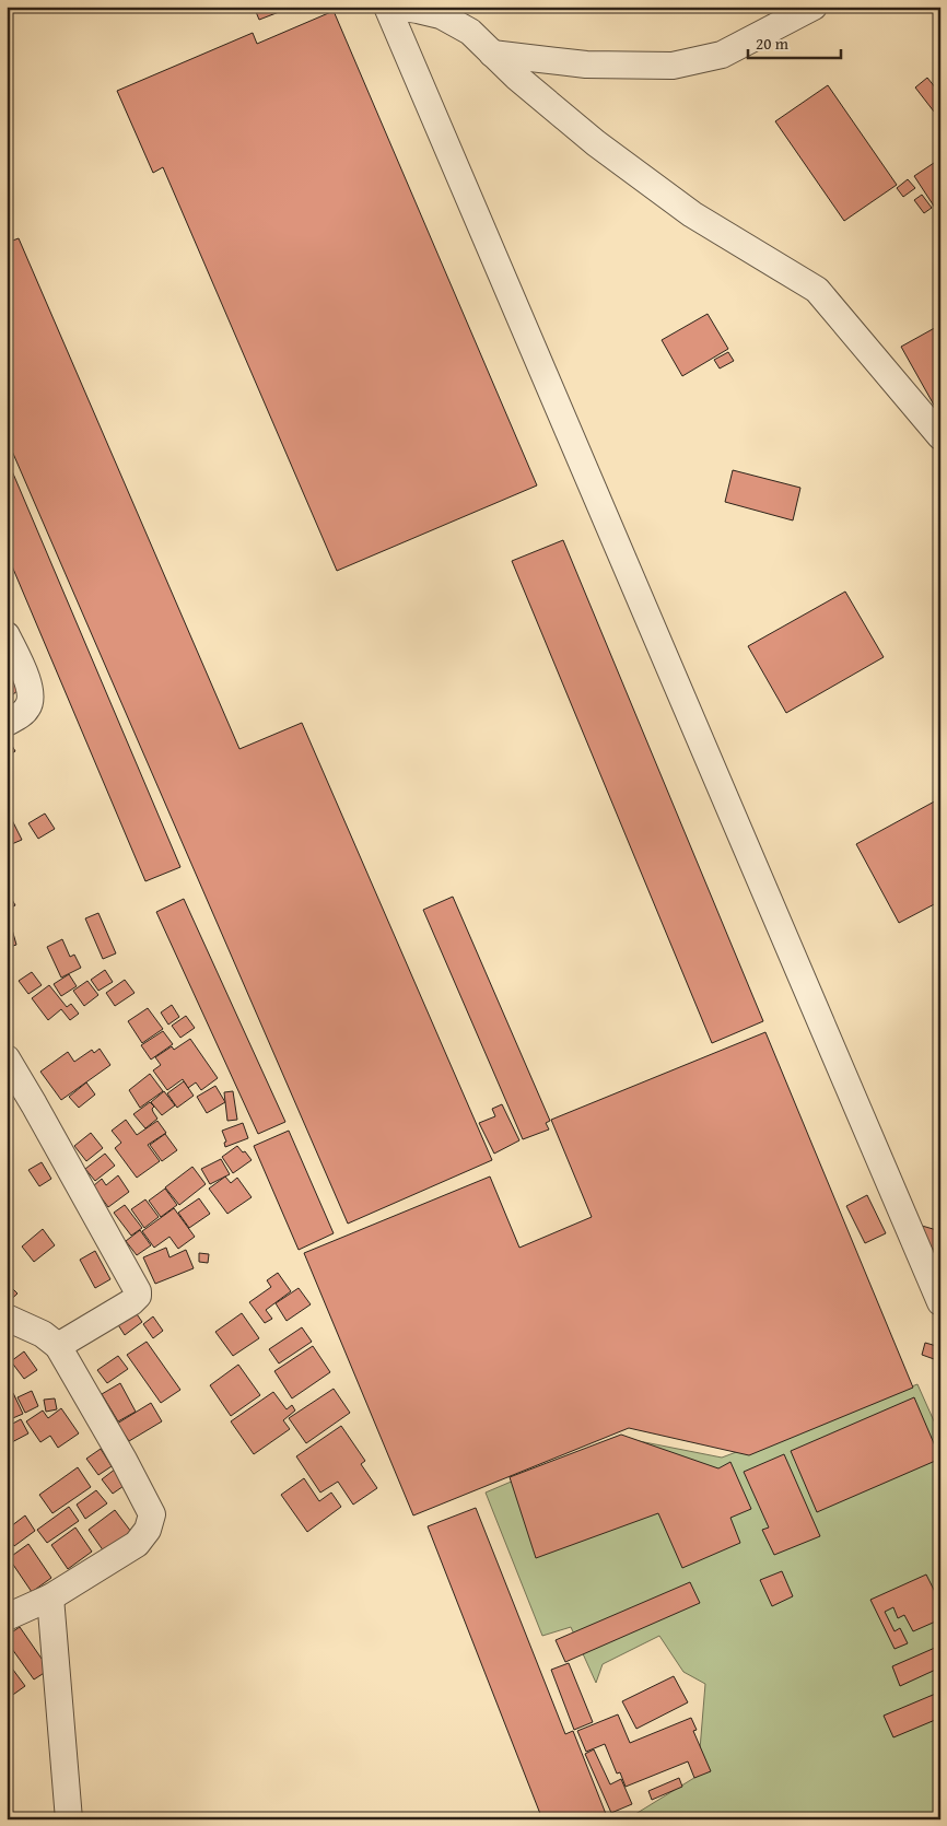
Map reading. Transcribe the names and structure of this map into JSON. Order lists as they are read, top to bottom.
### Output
{
  "scale_bar": "20 m"
}
